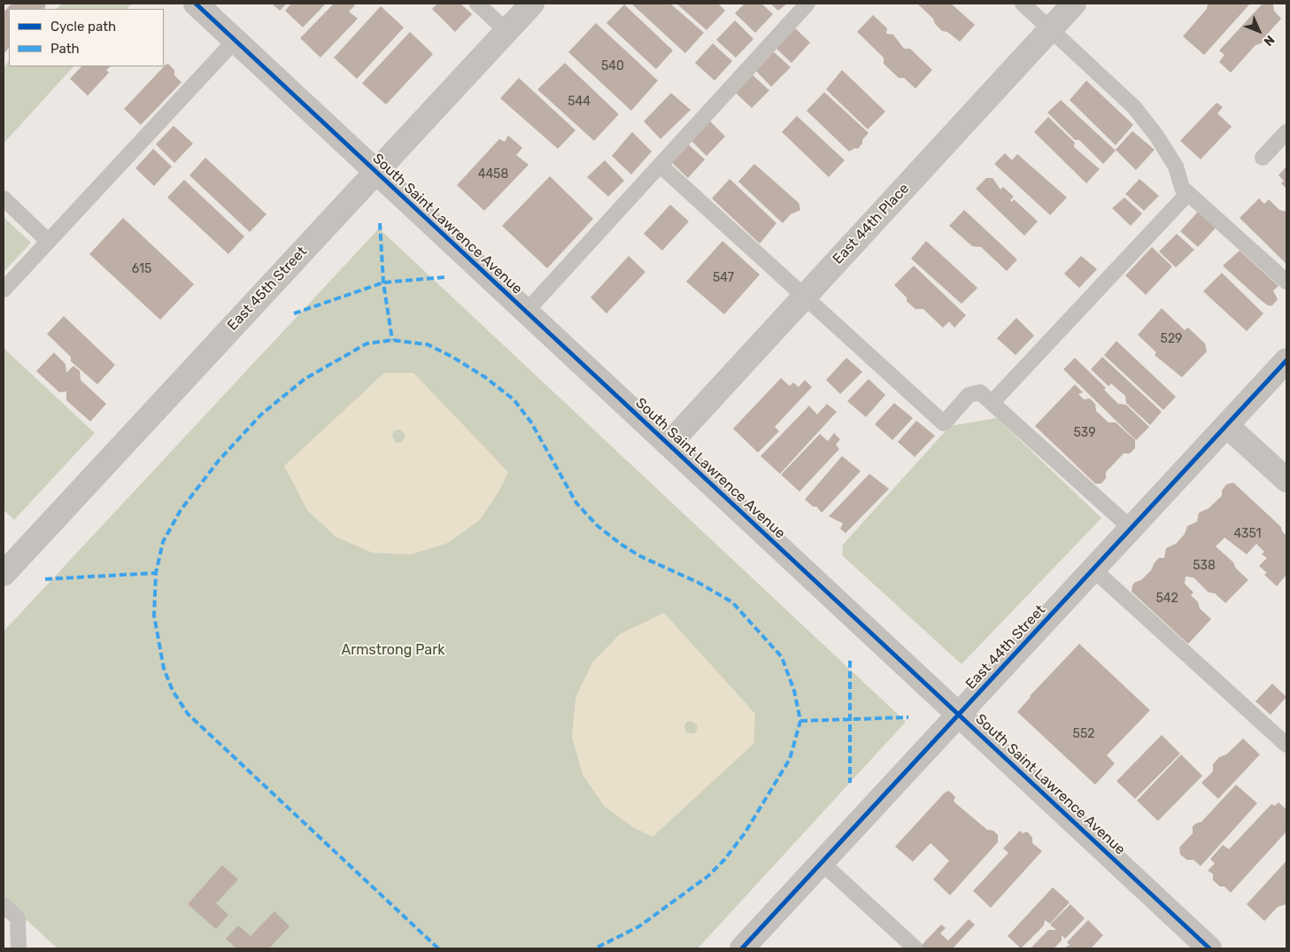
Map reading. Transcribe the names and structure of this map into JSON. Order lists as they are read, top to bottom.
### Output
{
  "streets": {
    "street": [
      "South Saint Lawrence Avenue",
      "East 44th Place",
      "East 45th Street",
      "East 44th Street"
    ]
  },
  "crossings": [
    ["South Saint Lawrence Avenue", "East 44th Place"],
    ["South Saint Lawrence Avenue", "East 45th Street"],
    ["South Saint Lawrence Avenue", "East 44th Street"]
  ],
  "parks": ["Armstrong Park"],
  "house_numbers": [
    "540",
    "544",
    "4458",
    "615",
    "547",
    "529",
    "539",
    "4351",
    "538",
    "542",
    "552"
  ],
  "legend": ["Cycle path", "Path"],
  "north": "bottom right"
}
